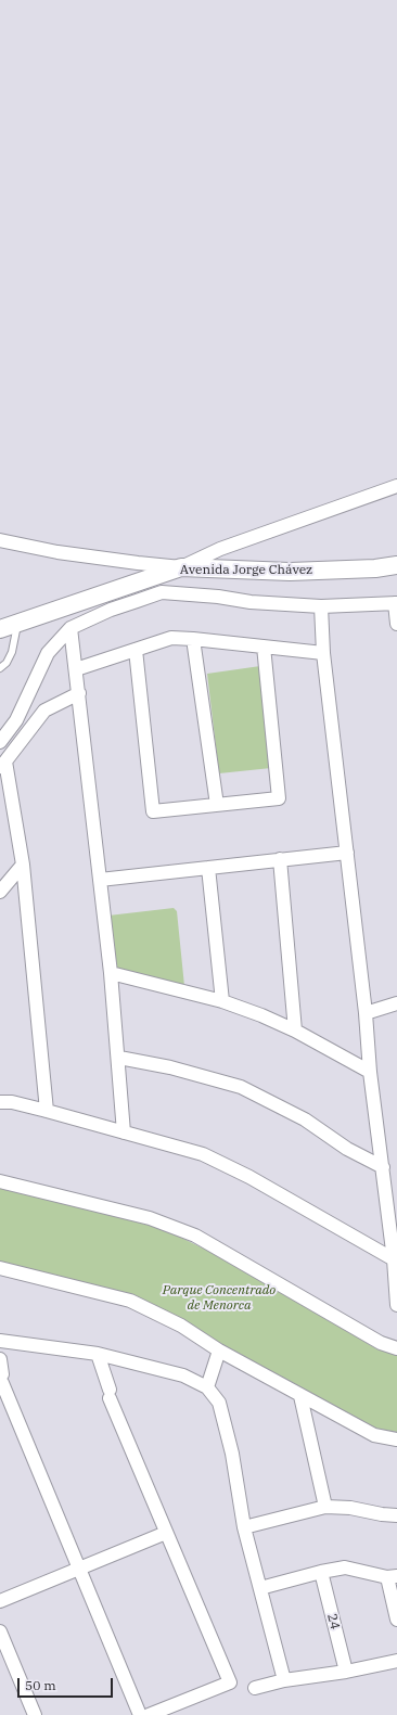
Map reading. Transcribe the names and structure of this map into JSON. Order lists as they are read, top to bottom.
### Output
{
  "streets": {
    "main road": ["Avenida Jorge Chávez"],
    "street": ["24"]
  },
  "parks": ["Parque Concentrado de Menorca"],
  "scale_bar": "50 m"
}
